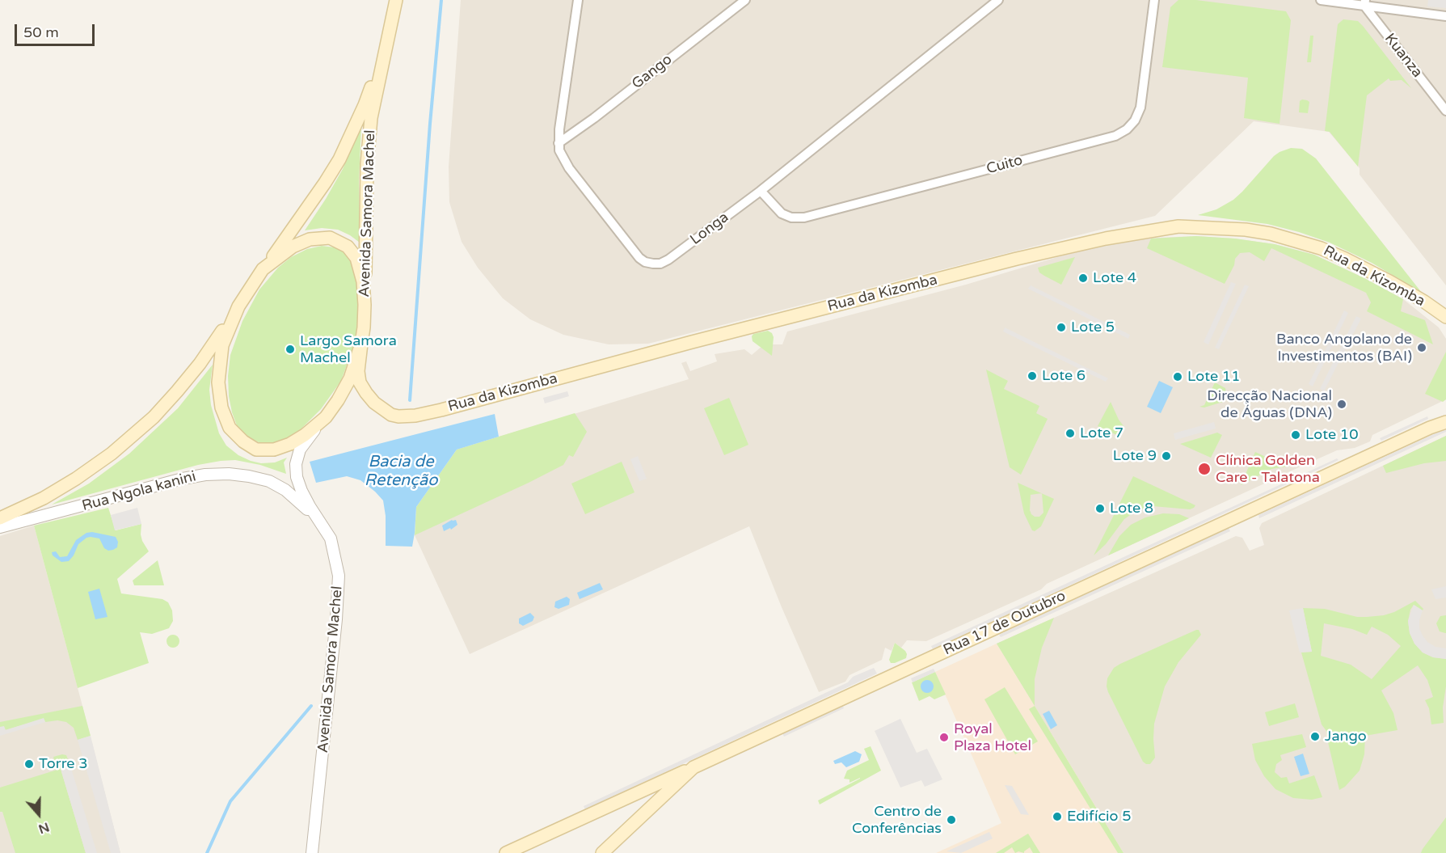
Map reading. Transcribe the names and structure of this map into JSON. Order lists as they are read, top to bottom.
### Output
{
  "streets": {
    "main road": [
      "Avenida Samora Machel",
      "Rua da Kizomba",
      "Rua Ngola kanini",
      "Rua 17 de Outubro"
    ],
    "street": [
      "Kuanza",
      "Gango",
      "Cuito",
      "Longa"
    ]
  },
  "crossings": [
    ["Gango", "Longa"],
    ["Cuito", "Longa"],
    ["Avenida Samora Machel", "Rua Ngola kanini"]
  ],
  "water": ["Bacia de Retenção"],
  "places": [
    "Lote 4",
    "Lote 5",
    "Banco Angolano de Investimentos (BAI)",
    "Largo Samora Machel",
    "Lote 6",
    "Lote 11",
    "Direcção Nacional de Águas (DNA)",
    "Lote 7",
    "Lote 10",
    "Lote 9",
    "Clínica Golden Care - Talatona",
    "Lote 8",
    "Jango",
    "Royal Plaza Hotel",
    "Torre 3",
    "Edifício 5",
    "Centro de Conferências"
  ],
  "scale_bar": "50 m",
  "north": "bottom"
}
